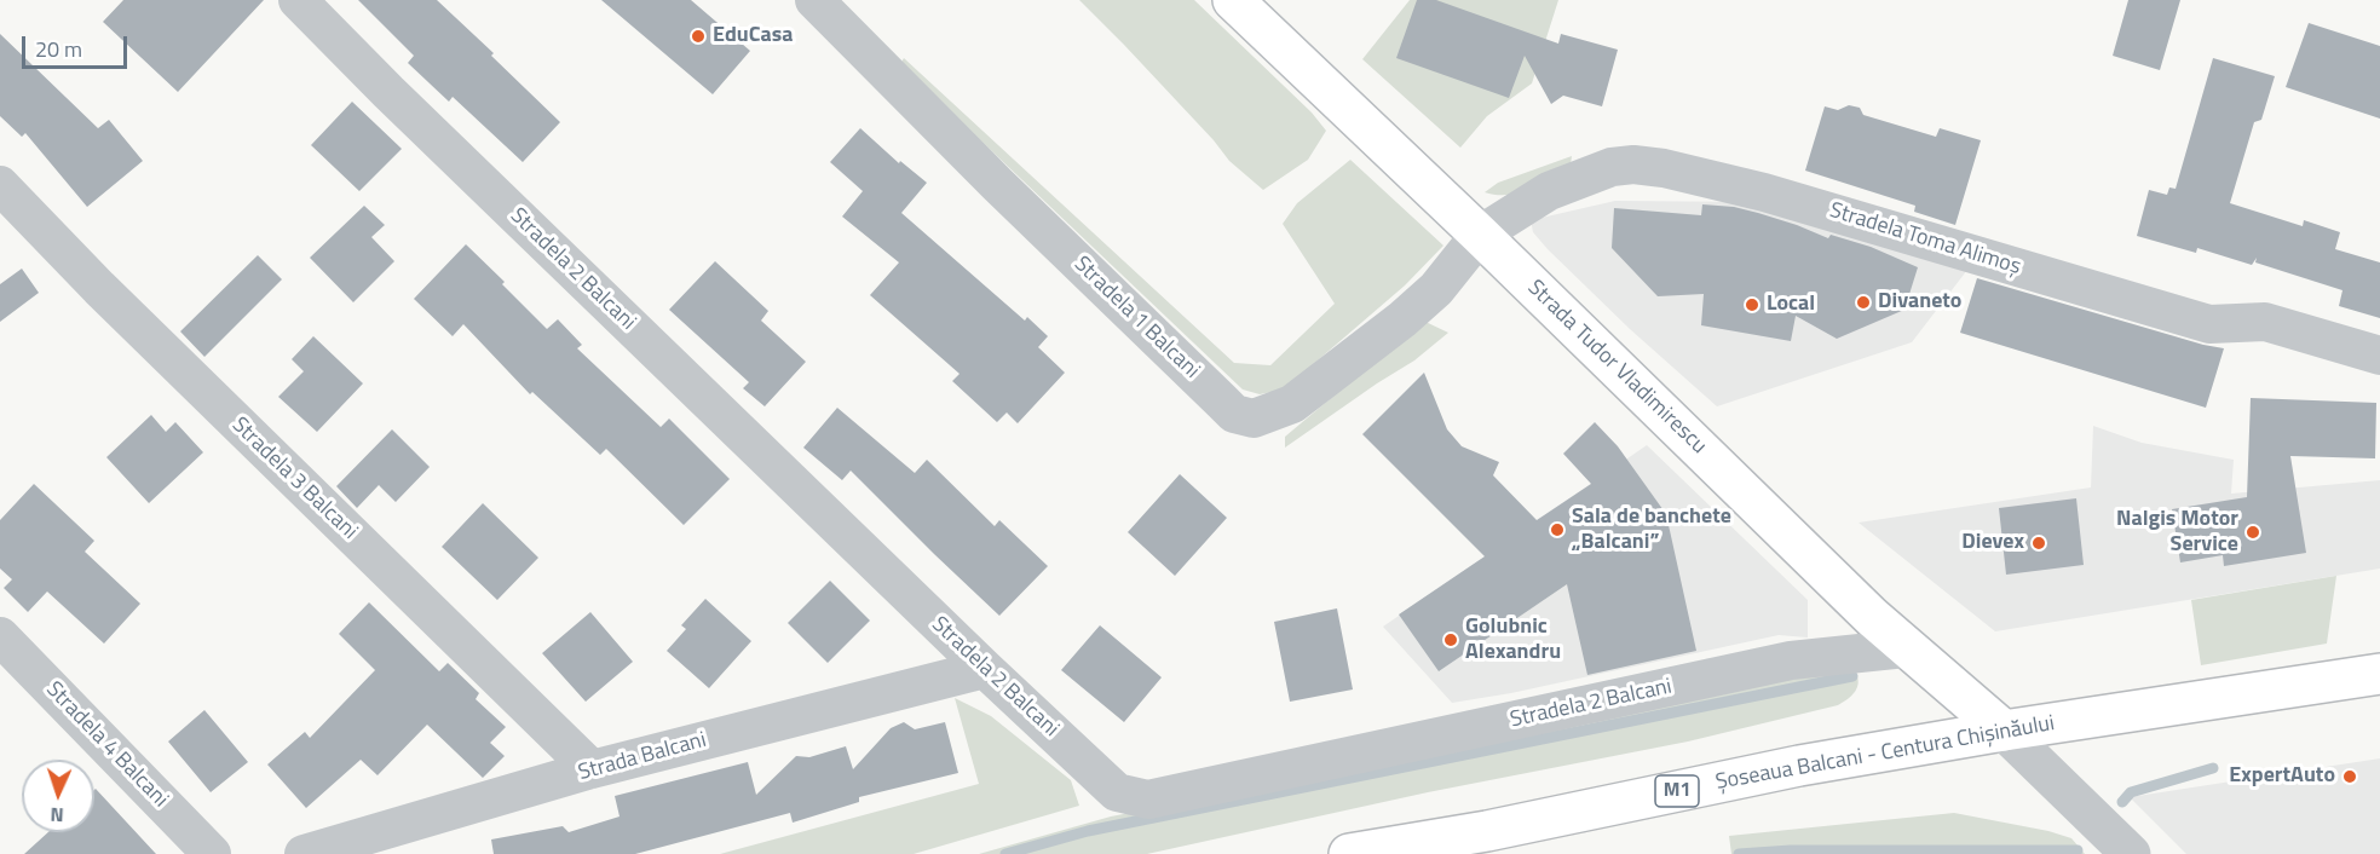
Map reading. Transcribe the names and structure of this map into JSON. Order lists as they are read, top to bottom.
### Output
{
  "streets": {
    "main road": ["Strada Tudor Vladimirescu", "Șoseaua Balcani - Centura Chișinăului", "M1"],
    "street": [
      "Stradela Toma Alimoș",
      "Stradela 2 Balcani",
      "Stradela 1 Balcani",
      "Stradela 3 Balcani",
      "Stradela 4 Balcani",
      "Strada Balcani"
    ]
  },
  "crossings": [
    ["Stradela Toma Alimoș", "Stradela 1 Balcani"],
    ["Stradela Toma Alimoș", "Strada Tudor Vladimirescu"],
    ["Stradela 2 Balcani", "Strada Tudor Vladimirescu"],
    ["Stradela 2 Balcani", "Strada Balcani"],
    ["Stradela 1 Balcani", "Strada Tudor Vladimirescu"],
    ["Strada Tudor Vladimirescu", "Șoseaua Balcani - Centura Chișinăului"],
    ["Stradela 3 Balcani", "Strada Balcani"]
  ],
  "places": [
    "EduCasa",
    "Divaneto",
    "Local",
    "Sala de banchete „Balcani”",
    "Nalgis Motor Service",
    "Dievex",
    "Golubnic Alexandru",
    "ExpertAuto"
  ],
  "scale_bar": "20 m",
  "north": "bottom"
}
